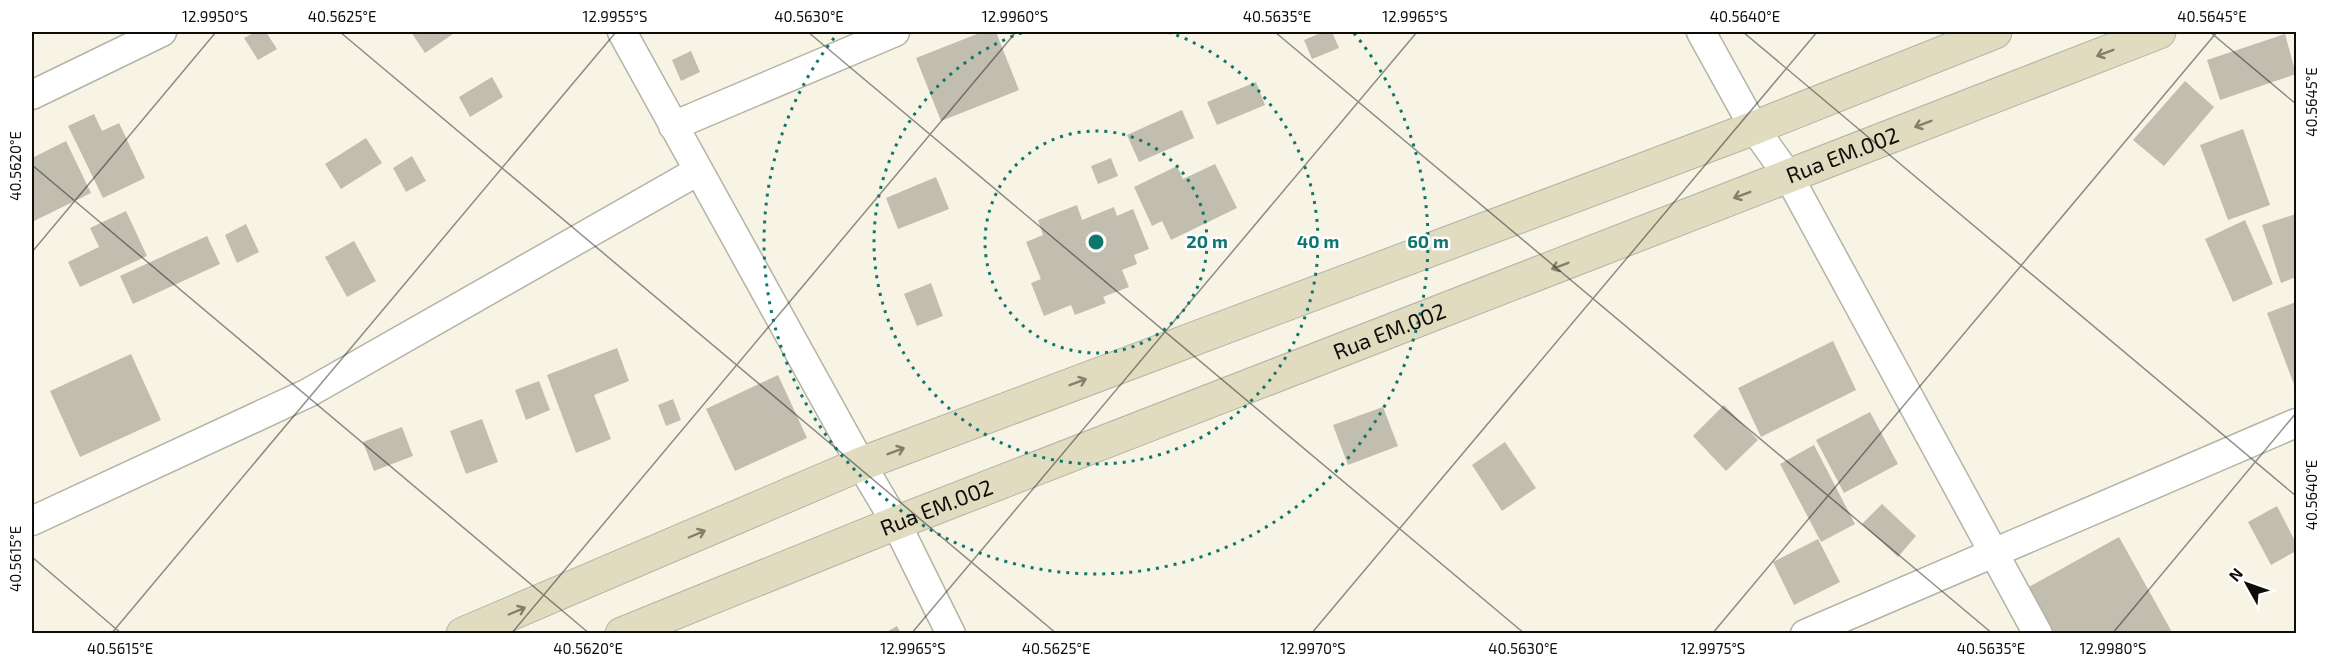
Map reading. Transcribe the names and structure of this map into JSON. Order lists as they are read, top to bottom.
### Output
{
  "streets": {
    "street": ["Rua EM.002"]
  },
  "north": "top left",
  "coordinates": [
    "12.9950°S",
    "40.5625°E",
    "12.9955°S",
    "40.5630°E",
    "12.9960°S",
    "40.5635°E",
    "12.9965°S",
    "40.5640°E",
    "40.5645°E",
    "40.5620°E",
    "40.5615°E",
    "12.9970°S",
    "12.9975°S",
    "12.9980°S"
  ],
  "rings": ["20 m", "40 m", "60 m"]
}
